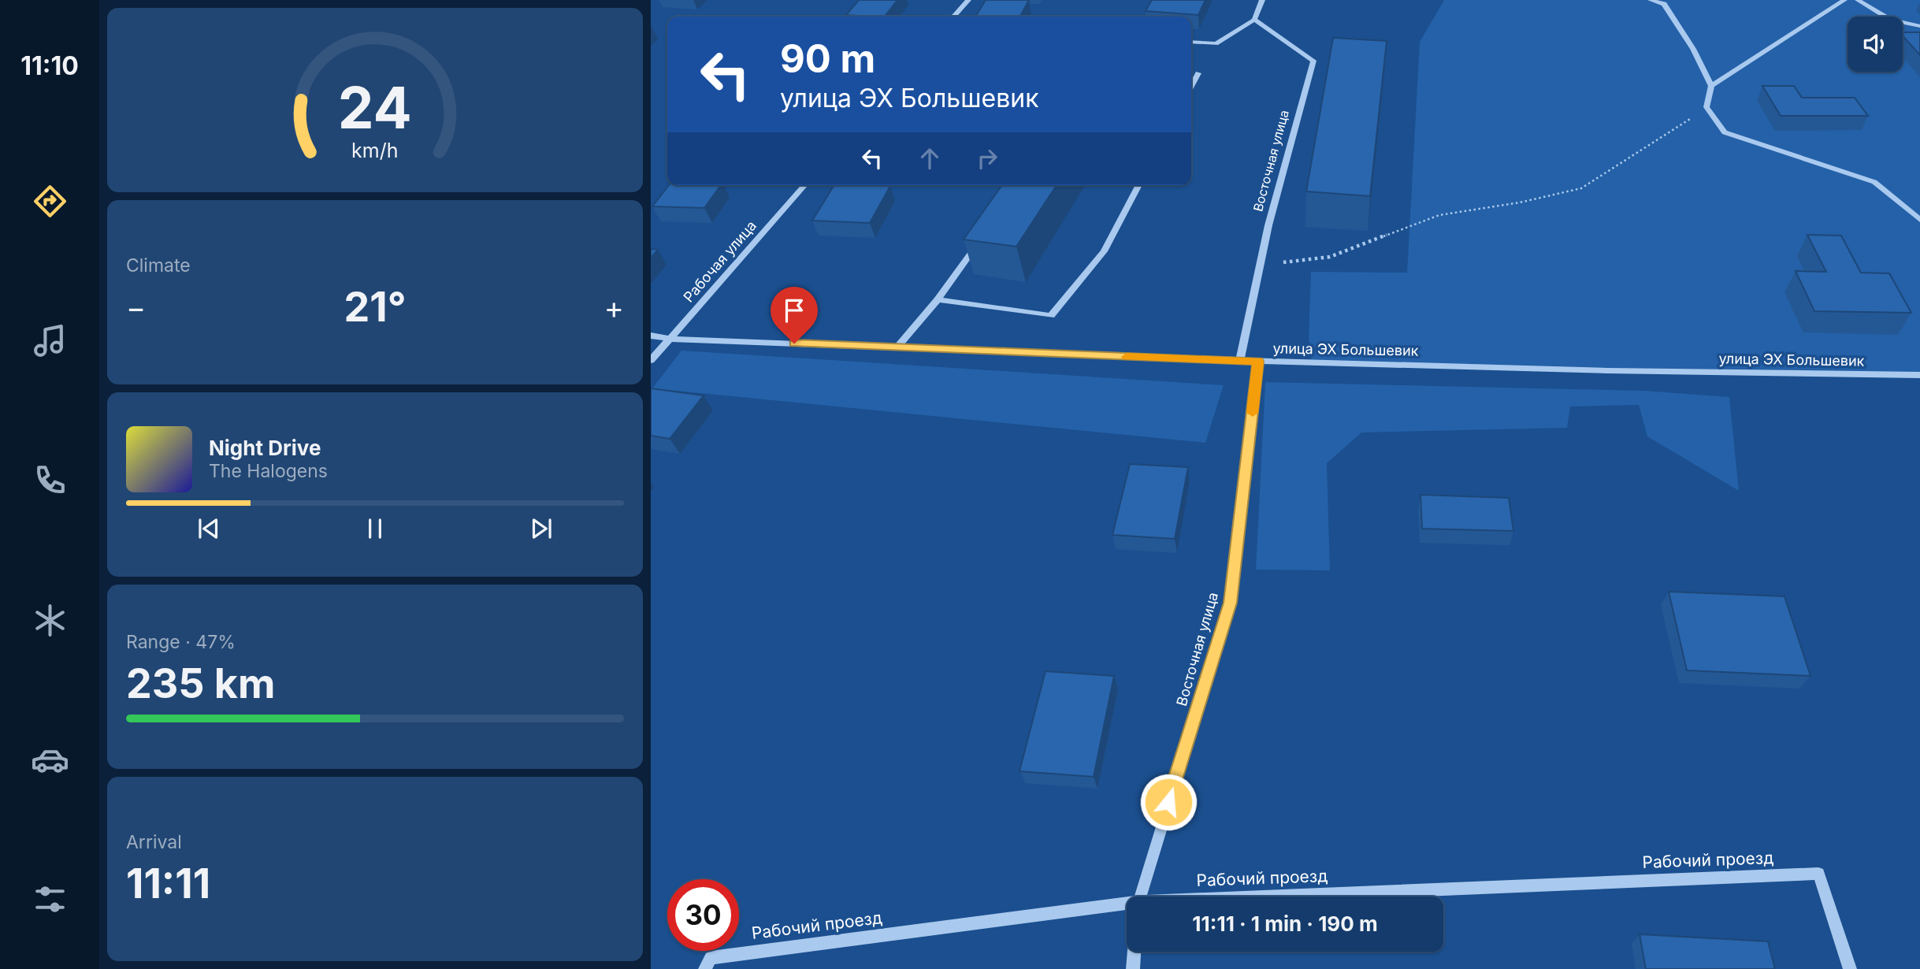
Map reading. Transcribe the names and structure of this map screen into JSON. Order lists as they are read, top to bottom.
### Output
{
  "streets": {
    "street": [
      "Восточная улица",
      "Рабочая улица",
      "улица ЭХ Большевик",
      "Рабочий проезд"
    ]
  },
  "crossings": [
    ["Восточная улица", "улица ЭХ Большевик"],
    ["Рабочая улица", "улица ЭХ Большевик"]
  ],
  "page": {
    "tabs": "11:10",
    "turn": ["90 m", "улица ЭХ Большевик"],
    "tile": [
      "Climate",
      ["Range · 47%", "235 km"],
      ["Arrival", "11:11"]
    ],
    "heat": ["−", "21°", "+"],
    "song": ["Night Drive", "The Halogens"],
    "limit": "30",
    "trip": "11:11 · 1 min · 190 m",
    "gauge": ["24", "km/h"]
  }
}
